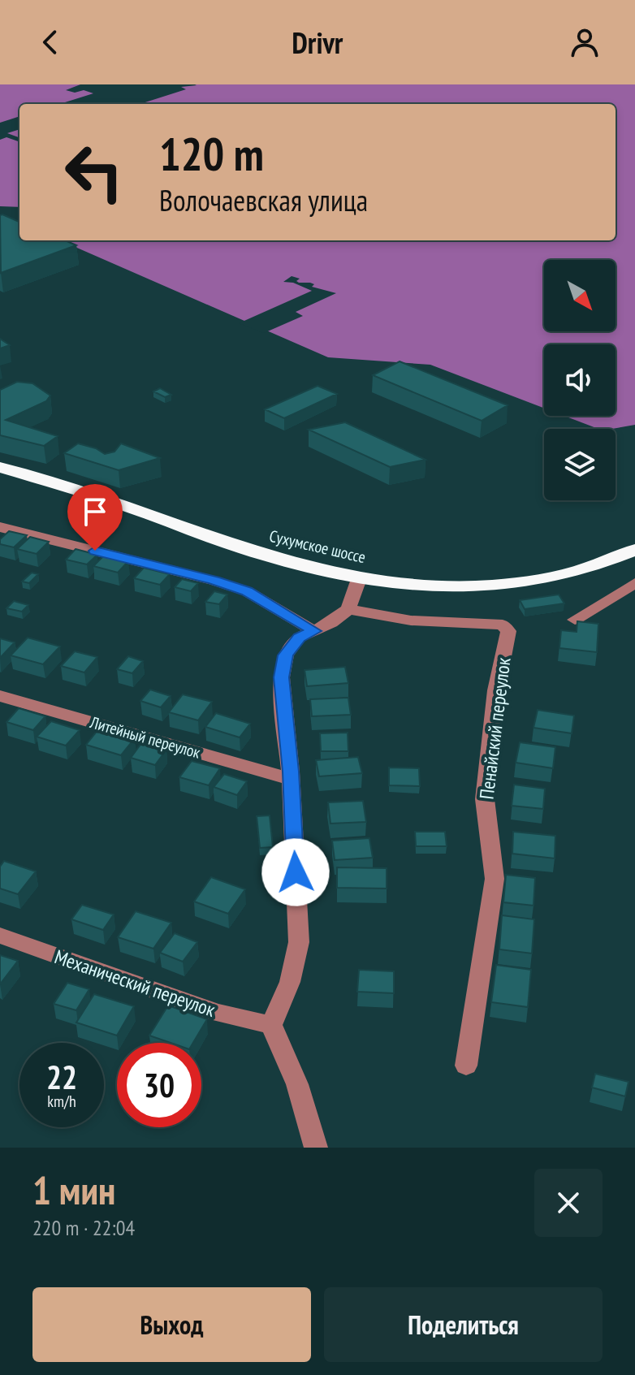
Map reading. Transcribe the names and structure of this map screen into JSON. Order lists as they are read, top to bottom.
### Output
{
  "streets": {
    "highway": ["Сухумское шоссе"],
    "street": ["Пенайский переулок", "Литейный переулок", "Механический переулок"]
  },
  "north": "bottom right",
  "page": {
    "header": "Drivr",
    "turn": ["120 m", "Волочаевская улица"],
    "speed": "22 km/h",
    "limit": "30",
    "heading": ["1 мин", "220 m · 22:04"],
    "buttons": ["Выход", "Поделиться"]
  }
}
